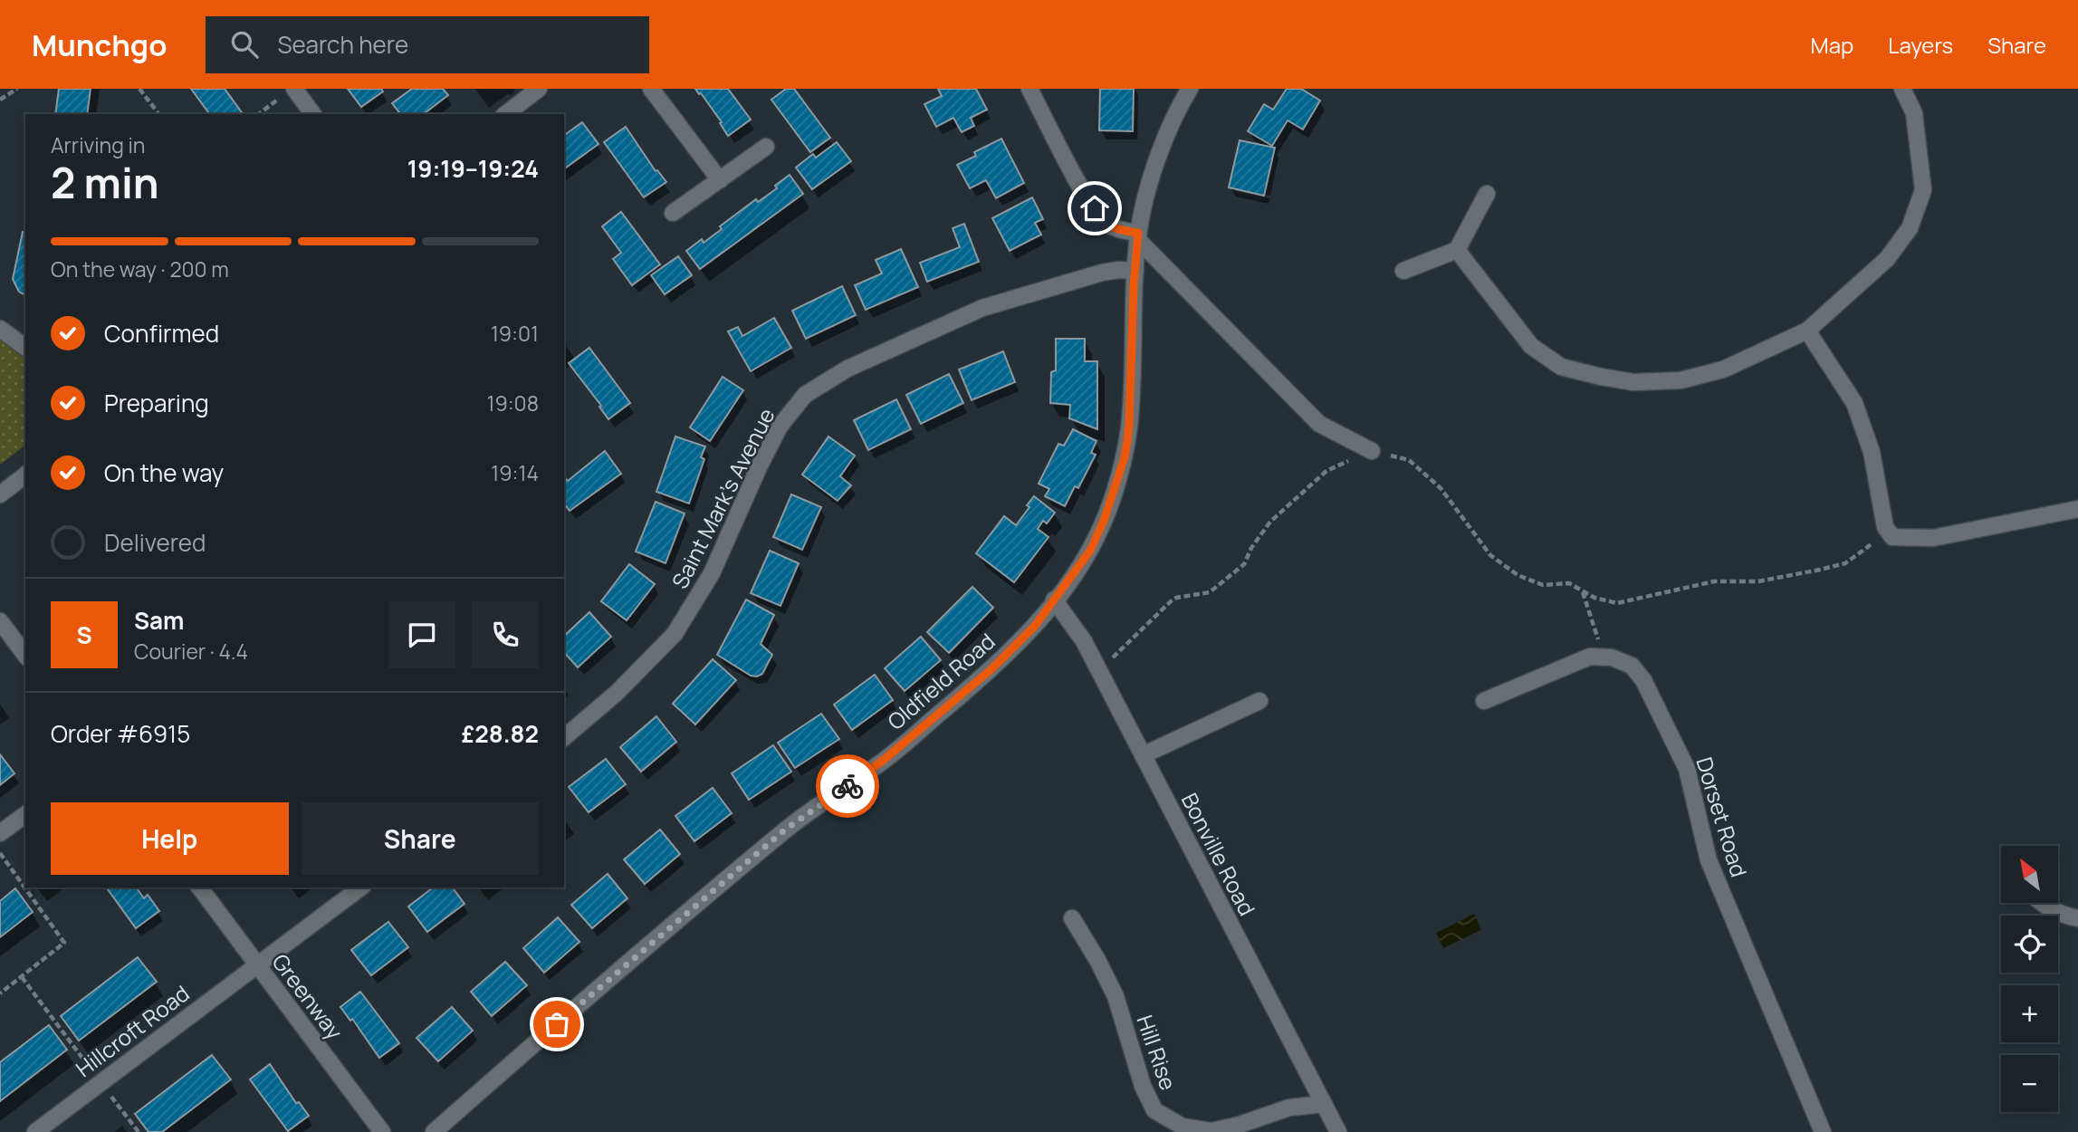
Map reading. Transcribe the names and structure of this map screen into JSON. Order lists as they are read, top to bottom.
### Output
{
  "streets": {
    "street": [
      "Saint Mark's Avenue",
      "Oldfield Road",
      "Dorset Road",
      "Bonville Road",
      "Greenway",
      "Hillcroft Road",
      "Hill Rise"
    ]
  },
  "crossings": [
    ["Saint Mark's Avenue", "Oldfield Road"],
    ["Oldfield Road", "Bonville Road"],
    ["Bonville Road", "Hill Rise"],
    ["Greenway", "Hillcroft Road"]
  ],
  "north": "top left",
  "page": {
    "header": "Munchgo",
    "search": "Search here",
    "nav": ["Map", "Layers", "Share"],
    "heading": ["2 min", "Arriving in", "19:19–19:24"],
    "panel": [
      "Sam",
      "Courier · 4.4",
      "Order #6915",
      "£28.82"
    ],
    "bar": "On the way · 200 m",
    "list": [
      ["Confirmed", "19:01"],
      ["Preparing", "19:08"],
      ["On the way", "19:14"],
      "Delivered"
    ],
    "round": "S",
    "buttons": ["Help", "Share"],
    "map_buttons": ["+", "−"]
  }
}
